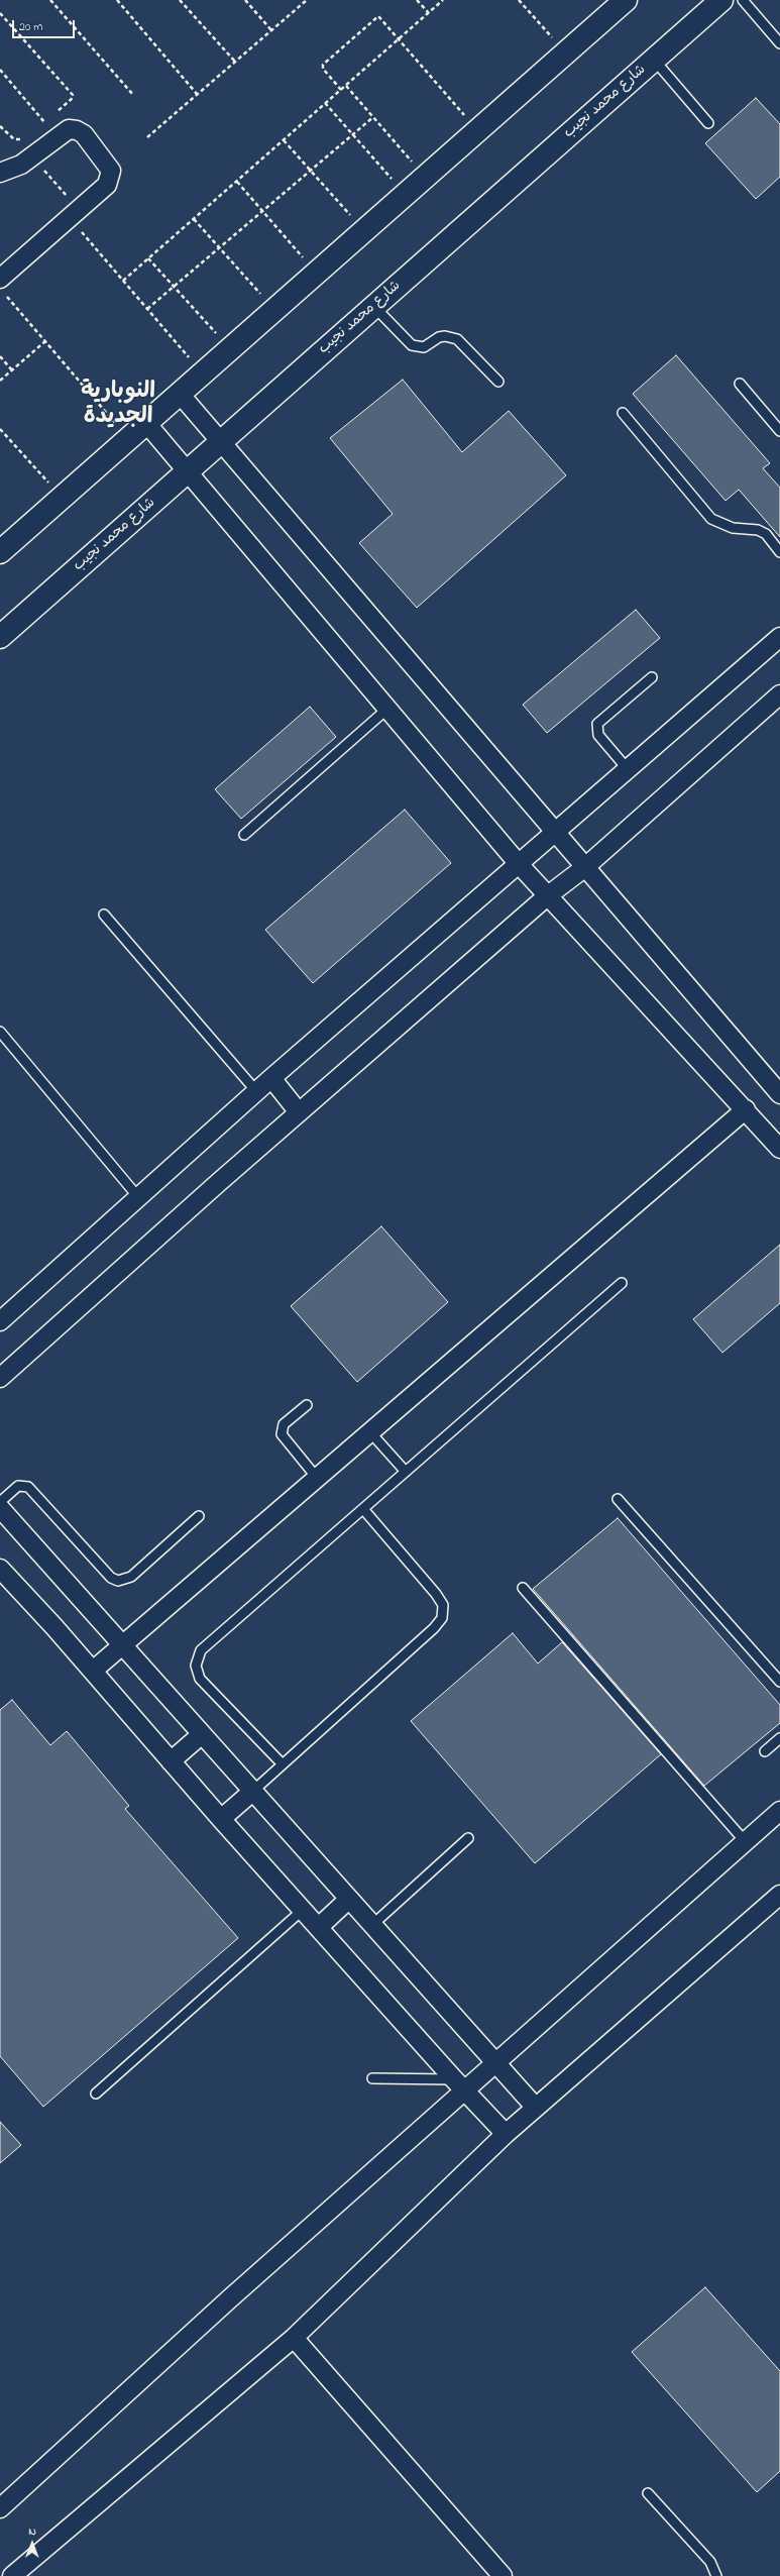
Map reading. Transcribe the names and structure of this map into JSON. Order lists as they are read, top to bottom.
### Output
{
  "streets": {
    "street": ["شارع محمد نجيب"]
  },
  "districts": ["النوبارية الجديدة"],
  "scale_bar": "20 m",
  "north": "top"
}
